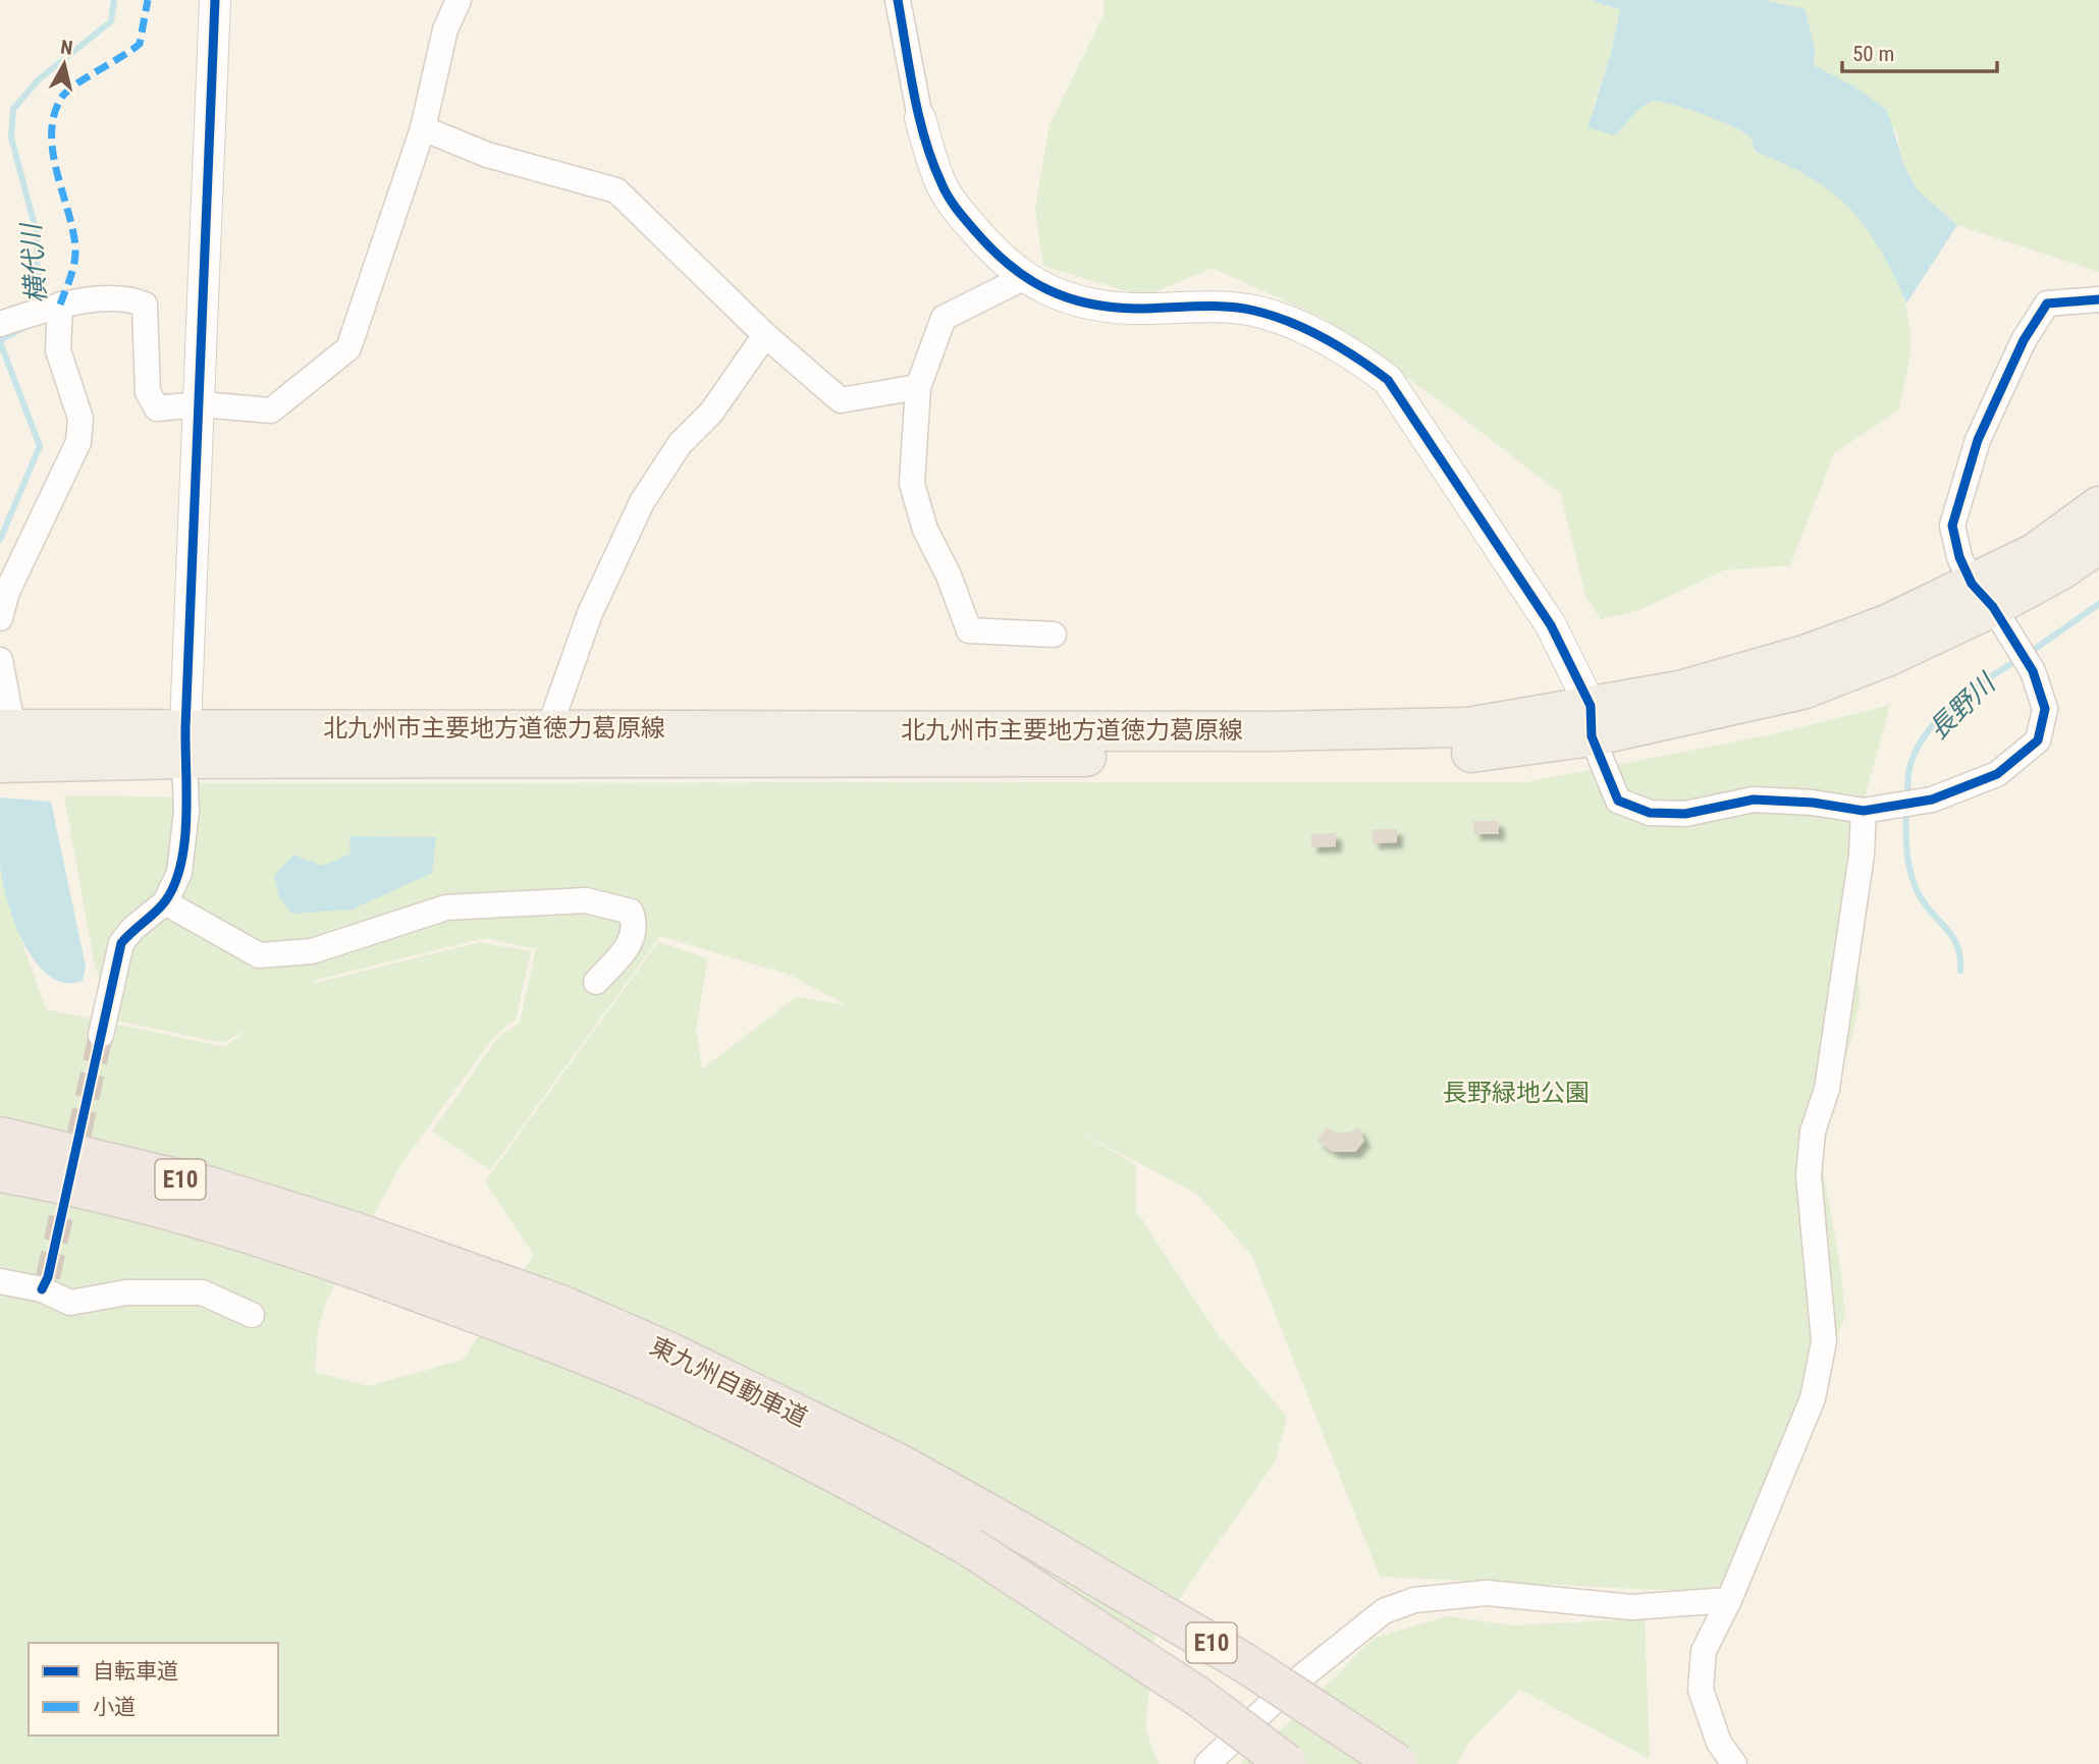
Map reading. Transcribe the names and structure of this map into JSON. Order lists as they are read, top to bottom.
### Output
{
  "streets": {
    "highway": ["E10", "東九州自動車道"],
    "main road": ["北九州市主要地方道徳力葛原線"]
  },
  "water": ["横代川", "長野川"],
  "parks": ["長野緑地公園"],
  "legend": ["自転車道", "小道"],
  "scale_bar": "50 m",
  "north": "top"
}
